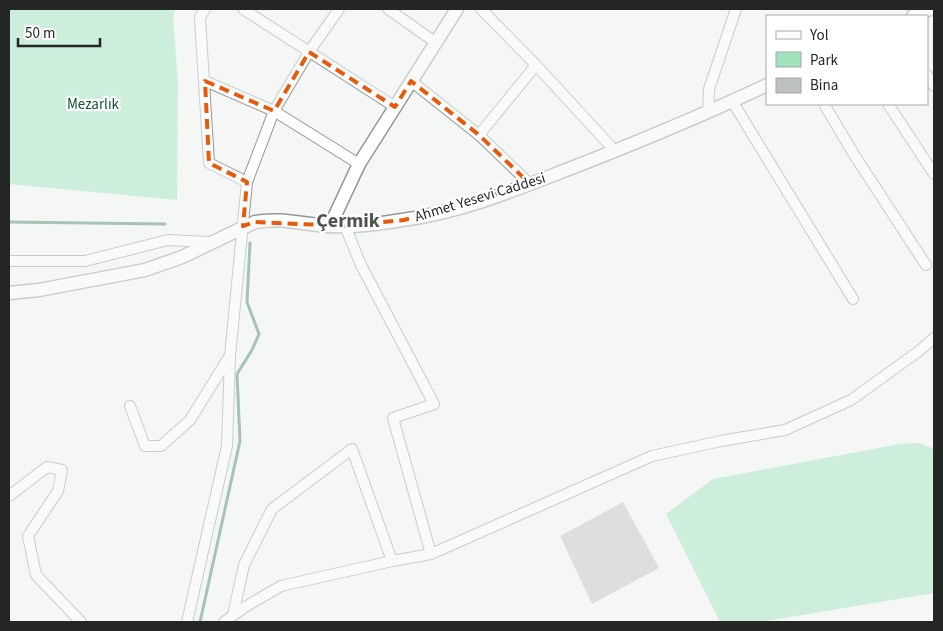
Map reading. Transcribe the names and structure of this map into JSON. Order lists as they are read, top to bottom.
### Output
{
  "streets": {
    "street": ["Ahmet Yesevi Caddesi"]
  },
  "districts": ["Çermik"],
  "parks": ["Mezarlık"],
  "legend": ["Yol", "Park", "Bina"],
  "scale_bar": "50 m"
}
